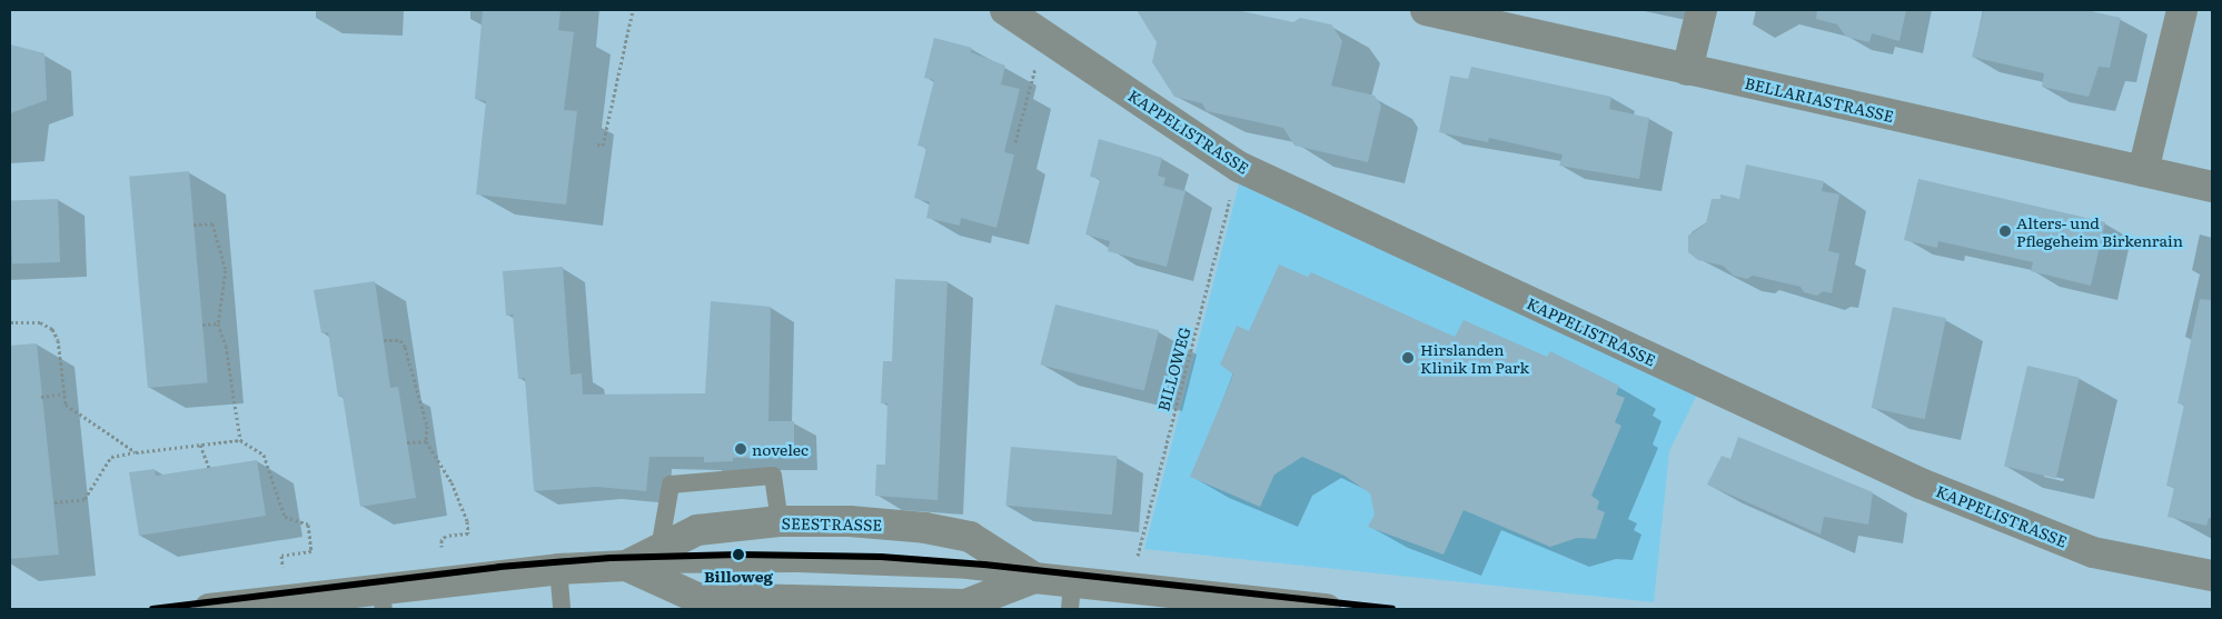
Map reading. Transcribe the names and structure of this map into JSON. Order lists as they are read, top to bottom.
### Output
{
  "streets": {
    "street": ["BELLARIASTRASSE", "KAPPELISTRASSE", "SEESTRASSE"],
    "path": ["BILLOWEG"]
  },
  "places": [
    "Alters- und Pflegeheim Birkenrain",
    "Hirslanden Klinik Im Park",
    "novelec",
    "Billoweg"
  ]
}
